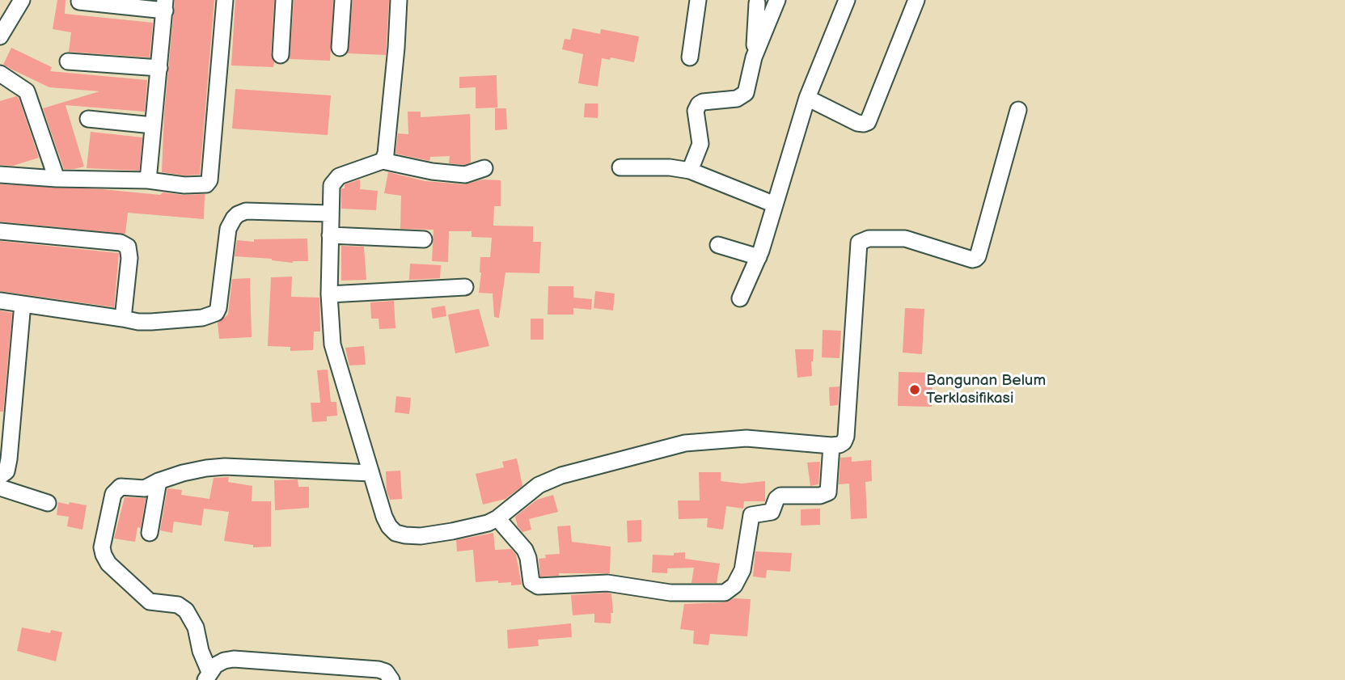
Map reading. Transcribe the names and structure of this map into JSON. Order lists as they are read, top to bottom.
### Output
{
  "places": ["Bangunan Belum Terklasifikasi"]
}
